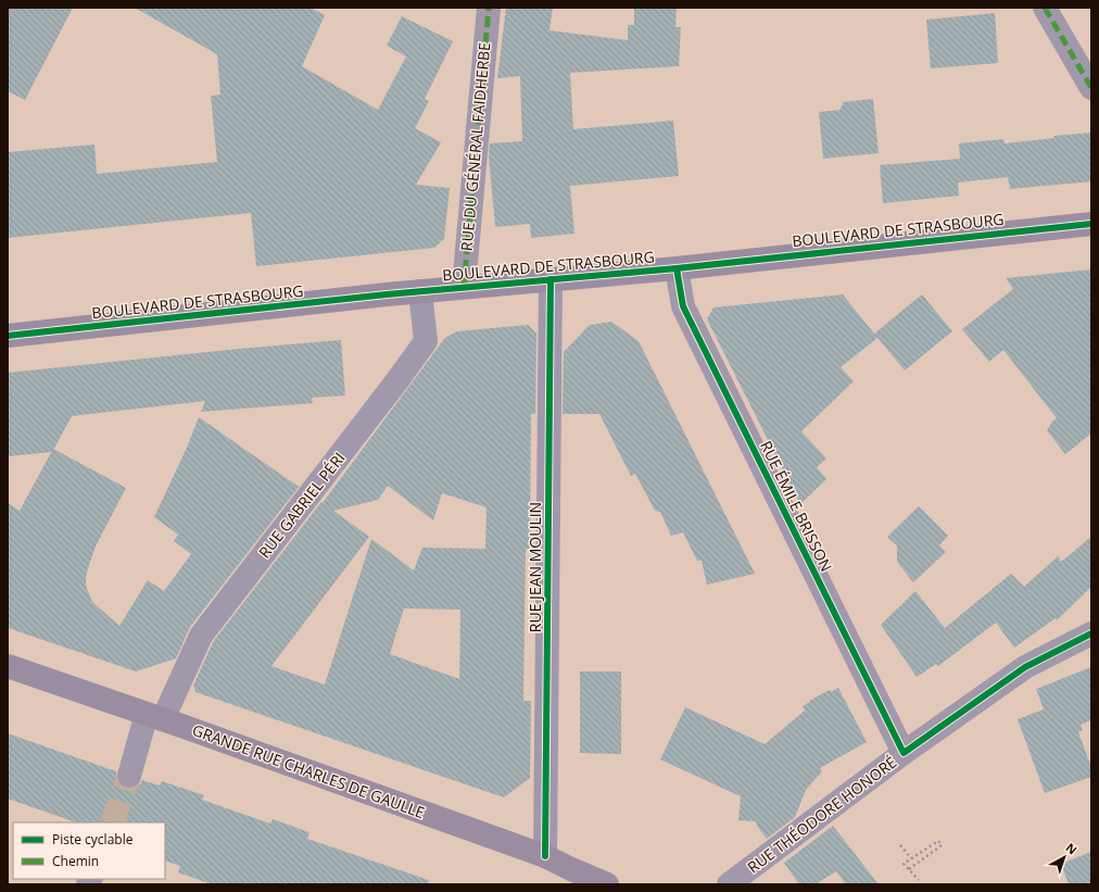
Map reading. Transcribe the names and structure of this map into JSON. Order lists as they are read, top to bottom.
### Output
{
  "streets": {
    "main road": ["BOULEVARD DE STRASBOURG", "GRANDE RUE CHARLES DE GAULLE"],
    "street": [
      "RUE DU GÉNÉRAL FAIDHERBE",
      "RUE GABRIEL PÉRI",
      "RUE ÉMILE BRISSON",
      "RUE JEAN MOULIN",
      "RUE THÉODORE HONORÉ"
    ]
  },
  "crossings": [
    ["RUE DU GÉNÉRAL FAIDHERBE", "BOULEVARD DE STRASBOURG"],
    ["BOULEVARD DE STRASBOURG", "RUE GABRIEL PÉRI"],
    ["BOULEVARD DE STRASBOURG", "RUE ÉMILE BRISSON"],
    ["BOULEVARD DE STRASBOURG", "RUE JEAN MOULIN"],
    ["RUE GABRIEL PÉRI", "GRANDE RUE CHARLES DE GAULLE"],
    ["RUE ÉMILE BRISSON", "RUE THÉODORE HONORÉ"],
    ["RUE JEAN MOULIN", "GRANDE RUE CHARLES DE GAULLE"]
  ],
  "legend": ["Piste cyclable", "Chemin"],
  "north": "top right"
}
